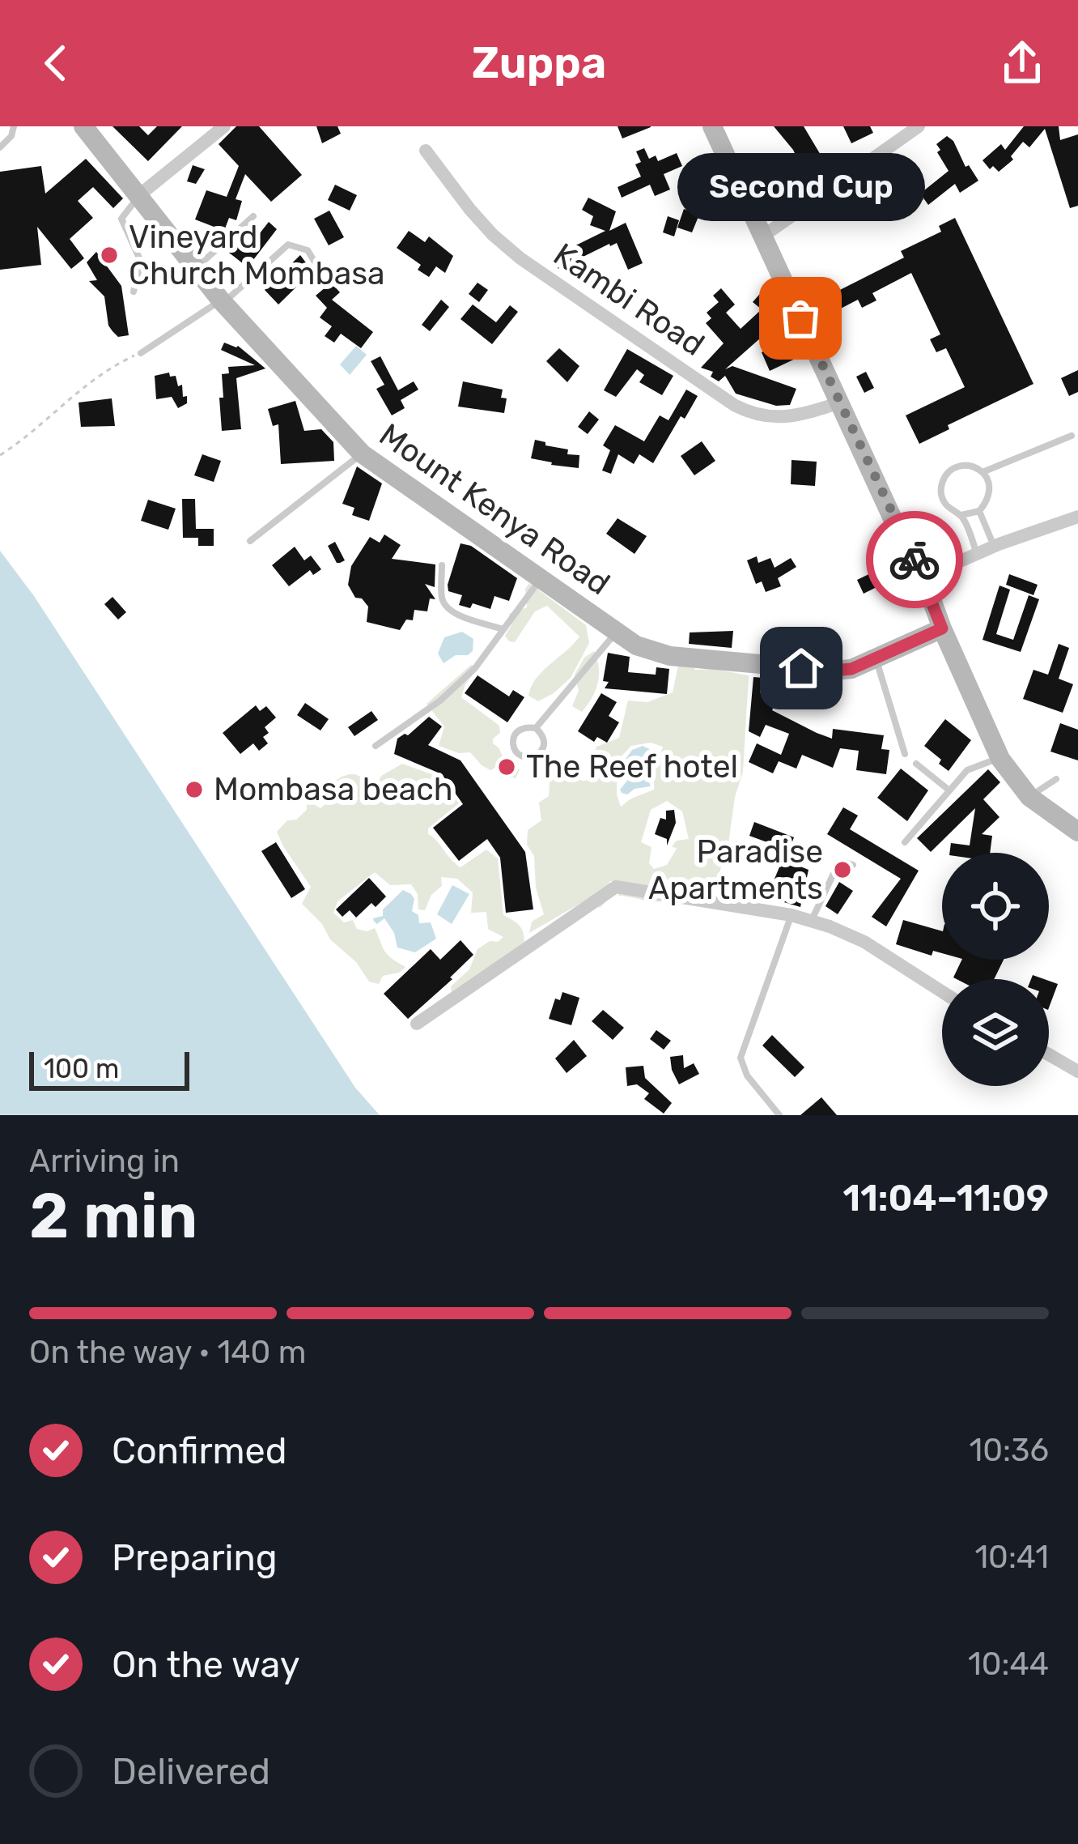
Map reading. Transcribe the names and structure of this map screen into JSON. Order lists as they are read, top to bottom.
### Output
{
  "streets": {
    "main road": ["Mount Kenya Road"],
    "street": ["Kambi Road"]
  },
  "places": [
    "Vineyard Church Mombasa",
    "Second Cup",
    "The Reef hotel",
    "Mombasa beach",
    "Paradise Apartments"
  ],
  "scale_bar": "100 m",
  "page": {
    "header": "Zuppa",
    "bubble": "Second Cup",
    "scale": "100 m",
    "heading": ["2 min", "Arriving in", "11:04–11:09"],
    "bar": "On the way · 140 m",
    "list": [
      ["Confirmed", "10:36"],
      ["Preparing", "10:41"],
      ["On the way", "10:44"],
      "Delivered"
    ]
  }
}
